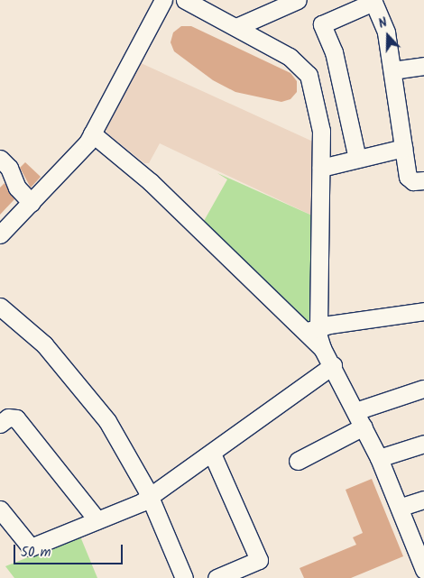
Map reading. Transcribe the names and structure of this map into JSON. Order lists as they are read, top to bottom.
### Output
{
  "scale_bar": "50 m",
  "north": "top"
}
